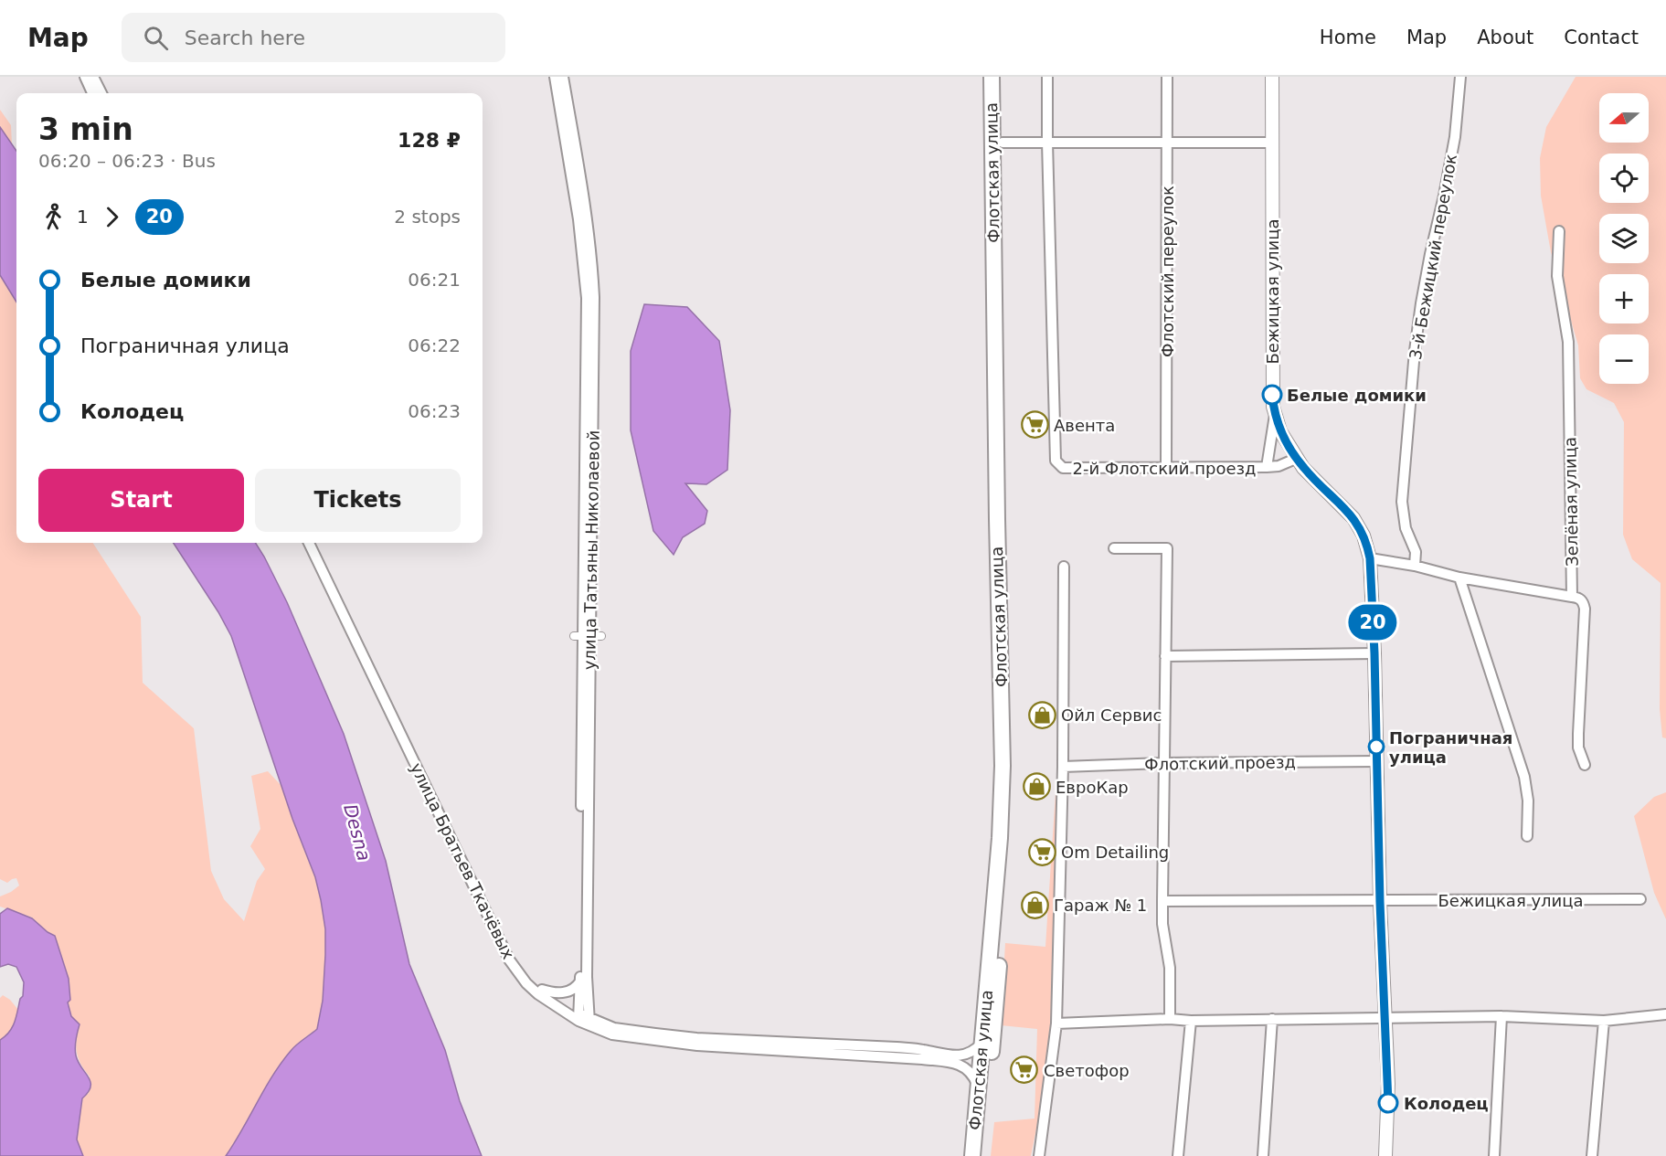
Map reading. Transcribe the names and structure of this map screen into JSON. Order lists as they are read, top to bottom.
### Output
{
  "streets": {
    "main road": ["Флотская улица"],
    "street": [
      "3-й Бежицкий переулок",
      "Флотский переулок",
      "Бежицкая улица",
      "2-й Флотский проезд",
      "Зелёная улица",
      "улица Татьяны Николаевой",
      "Флотский проезд",
      "улица Братьев Ткачёвых"
    ]
  },
  "crossings": [
    ["Флотская улица", "улица Братьев Ткачёвых"],
    ["Флотский переулок", "2-й Флотский проезд"],
    ["Бежицкая улица", "2-й Флотский проезд"],
    ["Бежицкая улица", "Флотский проезд"],
    ["улица Татьяны Николаевой", "улица Братьев Ткачёвых"]
  ],
  "water": ["Desna"],
  "places": {
    "other": ["Белые домики", "Пограничная улица", "Колодец"],
    "supermarket": ["Авента", "Om Detailing", "Светофор"],
    "shop": ["Ойл Сервис", "ЕвроКар", "Гараж № 1"]
  },
  "lines": ["bus line 20"],
  "north": "left",
  "page": {
    "header": "Map",
    "search": "Search here",
    "nav": [
      "Home",
      "Map",
      "About",
      "Contact"
    ],
    "on_map": "20",
    "map_buttons": ["+", "−"],
    "heading": ["3 min", "06:20 – 06:23 · Bus", "128 ₽"],
    "legs": ["1", "20", "2 stops"],
    "list": [
      {
        "name": "Белые домики",
        "value": "06:21"
      },
      {
        "name": "Пограничная улица",
        "value": "06:22"
      },
      {
        "name": "Колодец",
        "value": "06:23"
      }
    ],
    "buttons": ["Start", "Tickets"]
  }
}
